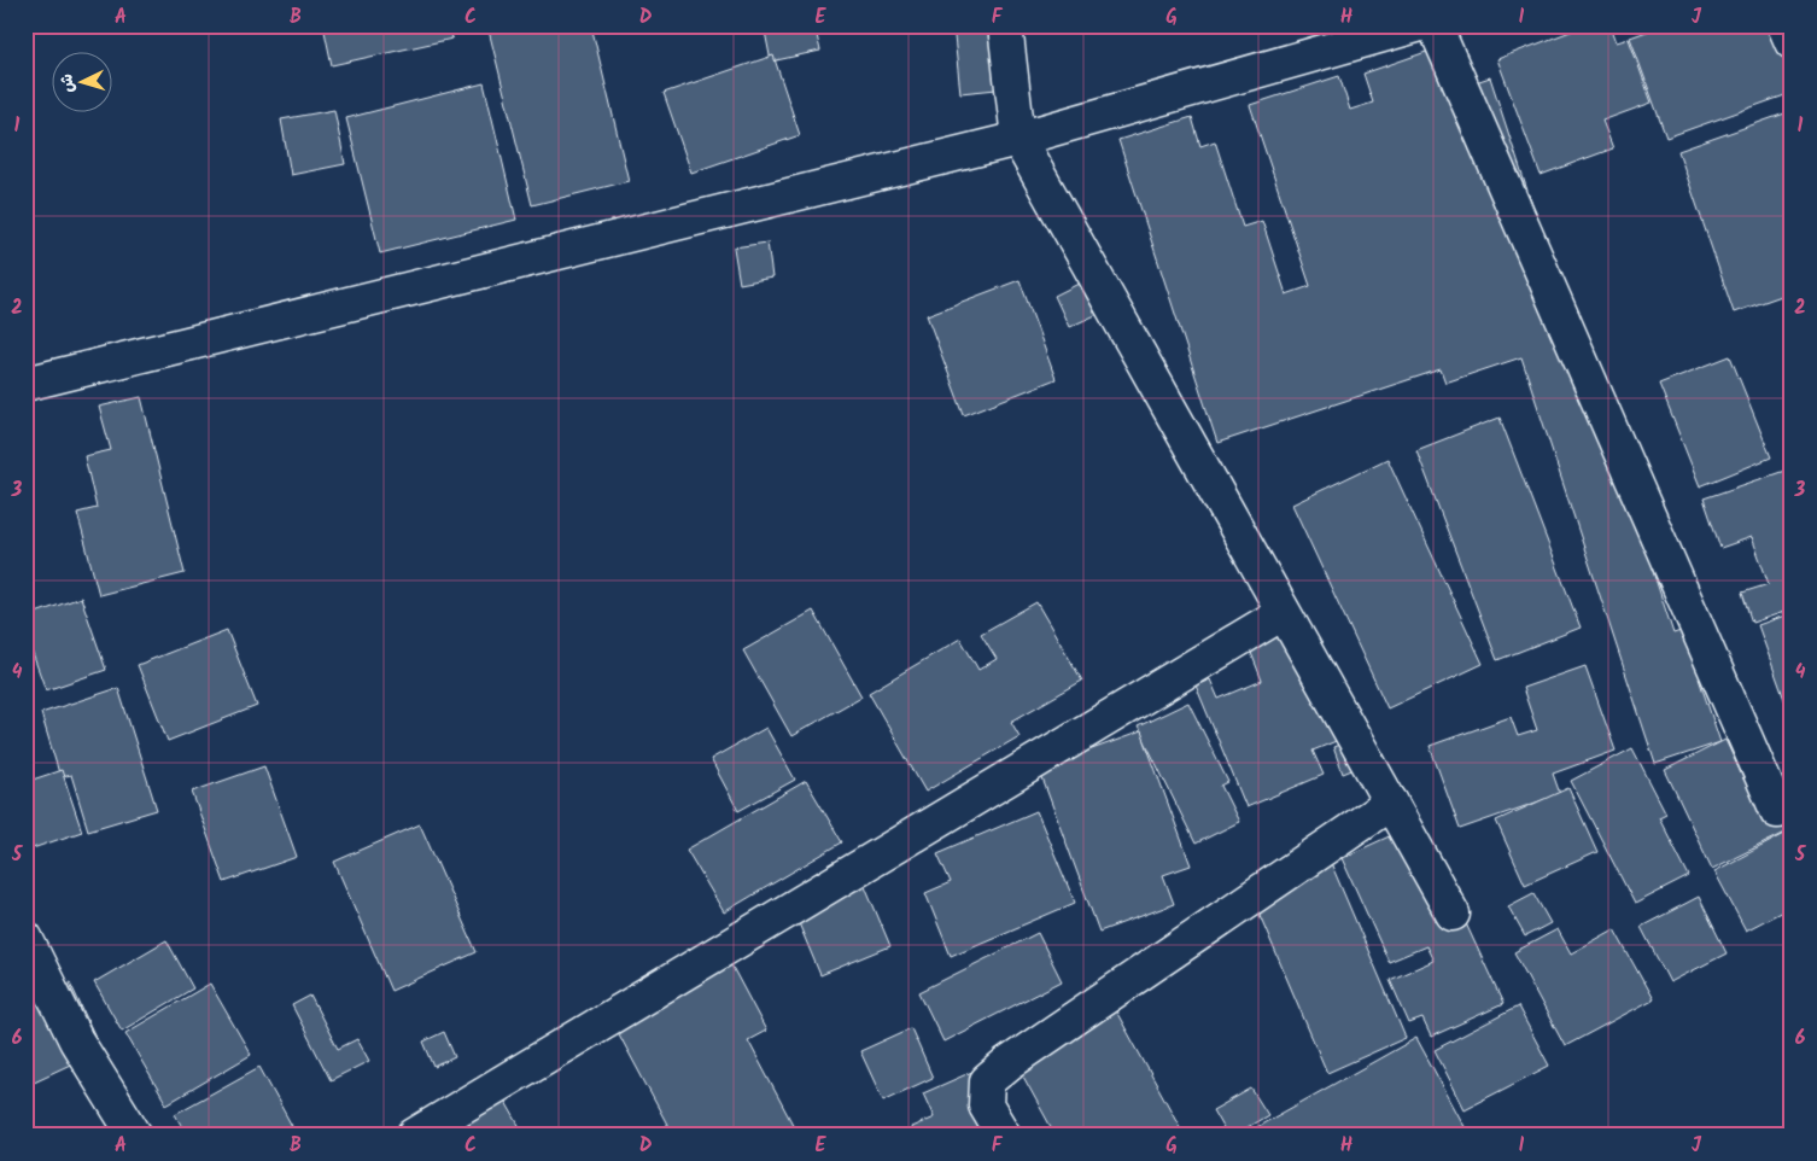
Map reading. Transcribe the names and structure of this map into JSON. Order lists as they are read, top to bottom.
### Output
{
  "north": "left",
  "grid": {
    "columns": [
      "A",
      "B",
      "C",
      "D",
      "E",
      "F",
      "G",
      "H",
      "I",
      "J"
    ],
    "rows": [
      "1",
      "2",
      "3",
      "4",
      "5",
      "6"
    ]
  }
}
